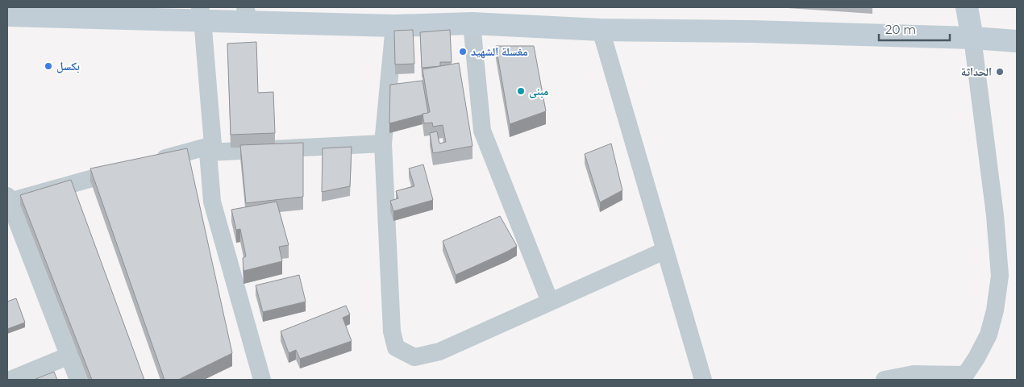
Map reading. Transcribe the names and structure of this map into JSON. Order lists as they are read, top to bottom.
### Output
{
  "places": [
    "مغسلة الشهيد",
    "بكسل",
    "الحداثة",
    "مبنى"
  ],
  "scale_bar": "20 m"
}
